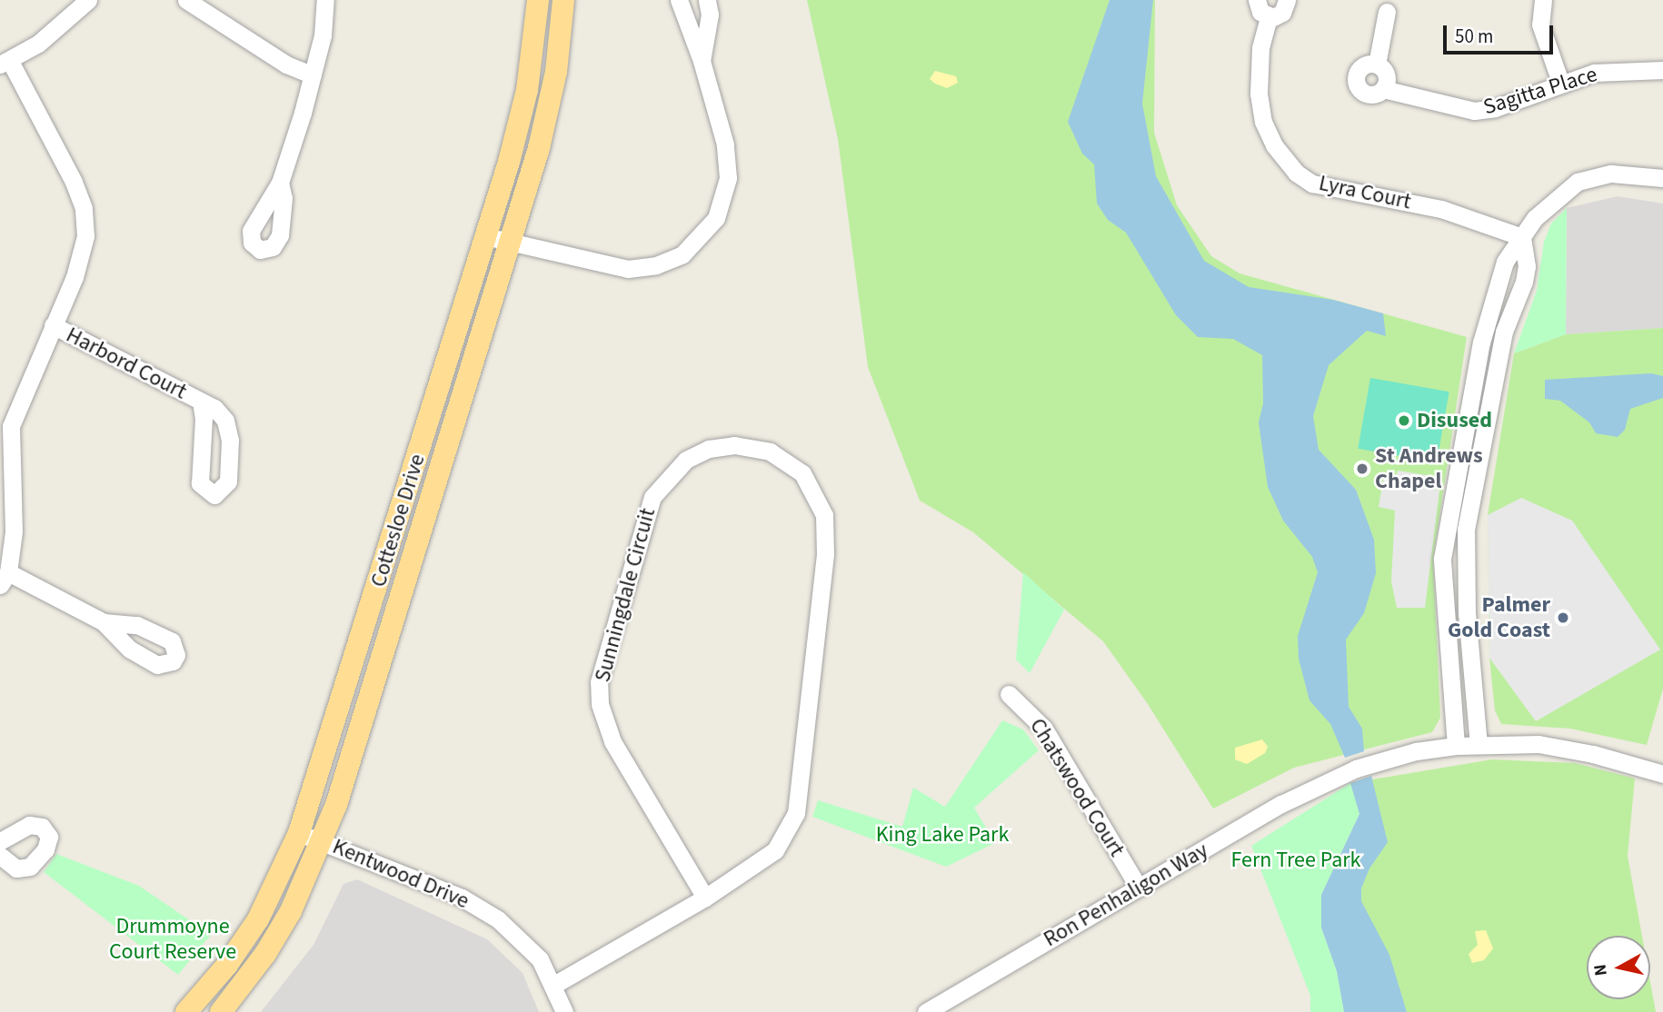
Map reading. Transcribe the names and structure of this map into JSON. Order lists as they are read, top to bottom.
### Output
{
  "streets": {
    "main road": ["Cottesloe Drive"],
    "street": [
      "Sagitta Place",
      "Lyra Court",
      "Harbord Court",
      "Sunningdale Circuit",
      "Chatswood Court",
      "Kentwood Drive",
      "Ron Penhaligon Way"
    ]
  },
  "crossings": [
    ["Cottesloe Drive", "Kentwood Drive"],
    ["Sunningdale Circuit", "Kentwood Drive"],
    ["Chatswood Court", "Ron Penhaligon Way"]
  ],
  "parks": ["King Lake Park", "Fern Tree Park", "Drummoyne Court Reserve"],
  "places": ["Disused", "St Andrews Chapel", "Palmer Gold Coast"],
  "scale_bar": "50 m",
  "north": "left"
}
